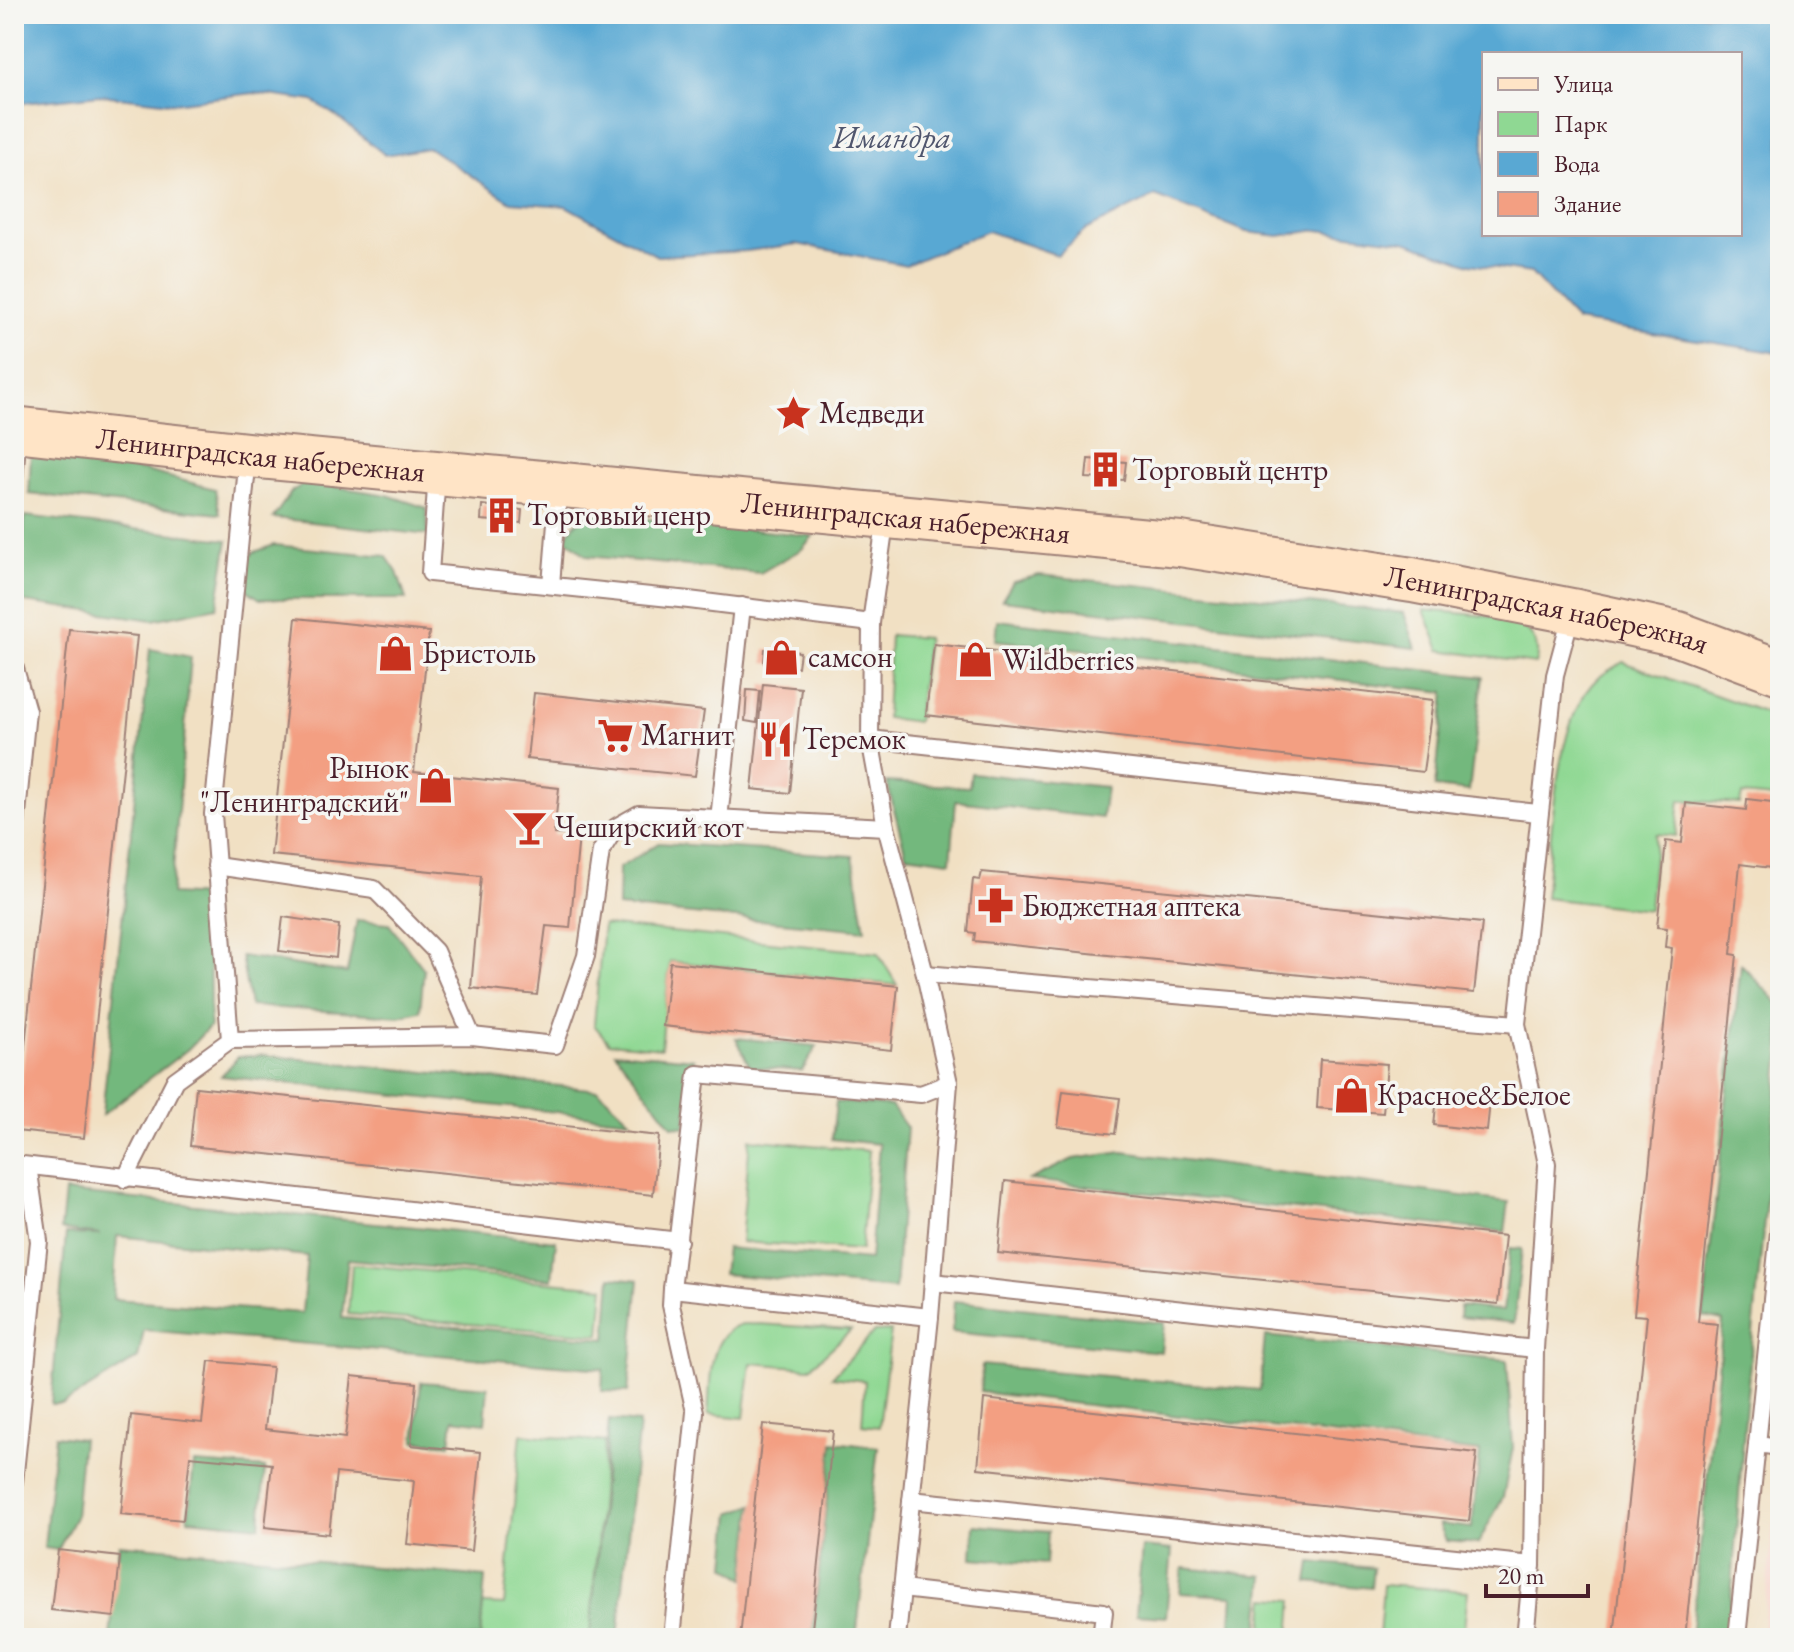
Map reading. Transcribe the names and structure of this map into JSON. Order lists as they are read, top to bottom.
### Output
{
  "streets": {
    "main road": ["Ленинградская набережная"]
  },
  "water": ["Имандра"],
  "places": {
    "place": ["Медведи"],
    "building": ["Торговый центр", "Торговый ценр"],
    "shop": [
      "Бристоль",
      "самсон",
      "Wildberries",
      "Рынок \"Ленинградский\"",
      "Красное&Белое"
    ],
    "supermarket": ["Магнит"],
    "restaurant": ["Теремок"],
    "bar": ["Чеширский кот"],
    "pharmacy": ["Бюджетная аптека"]
  },
  "legend": [
    "Улица",
    "Парк",
    "Вода",
    "Здание"
  ],
  "scale_bar": "20 m"
}
